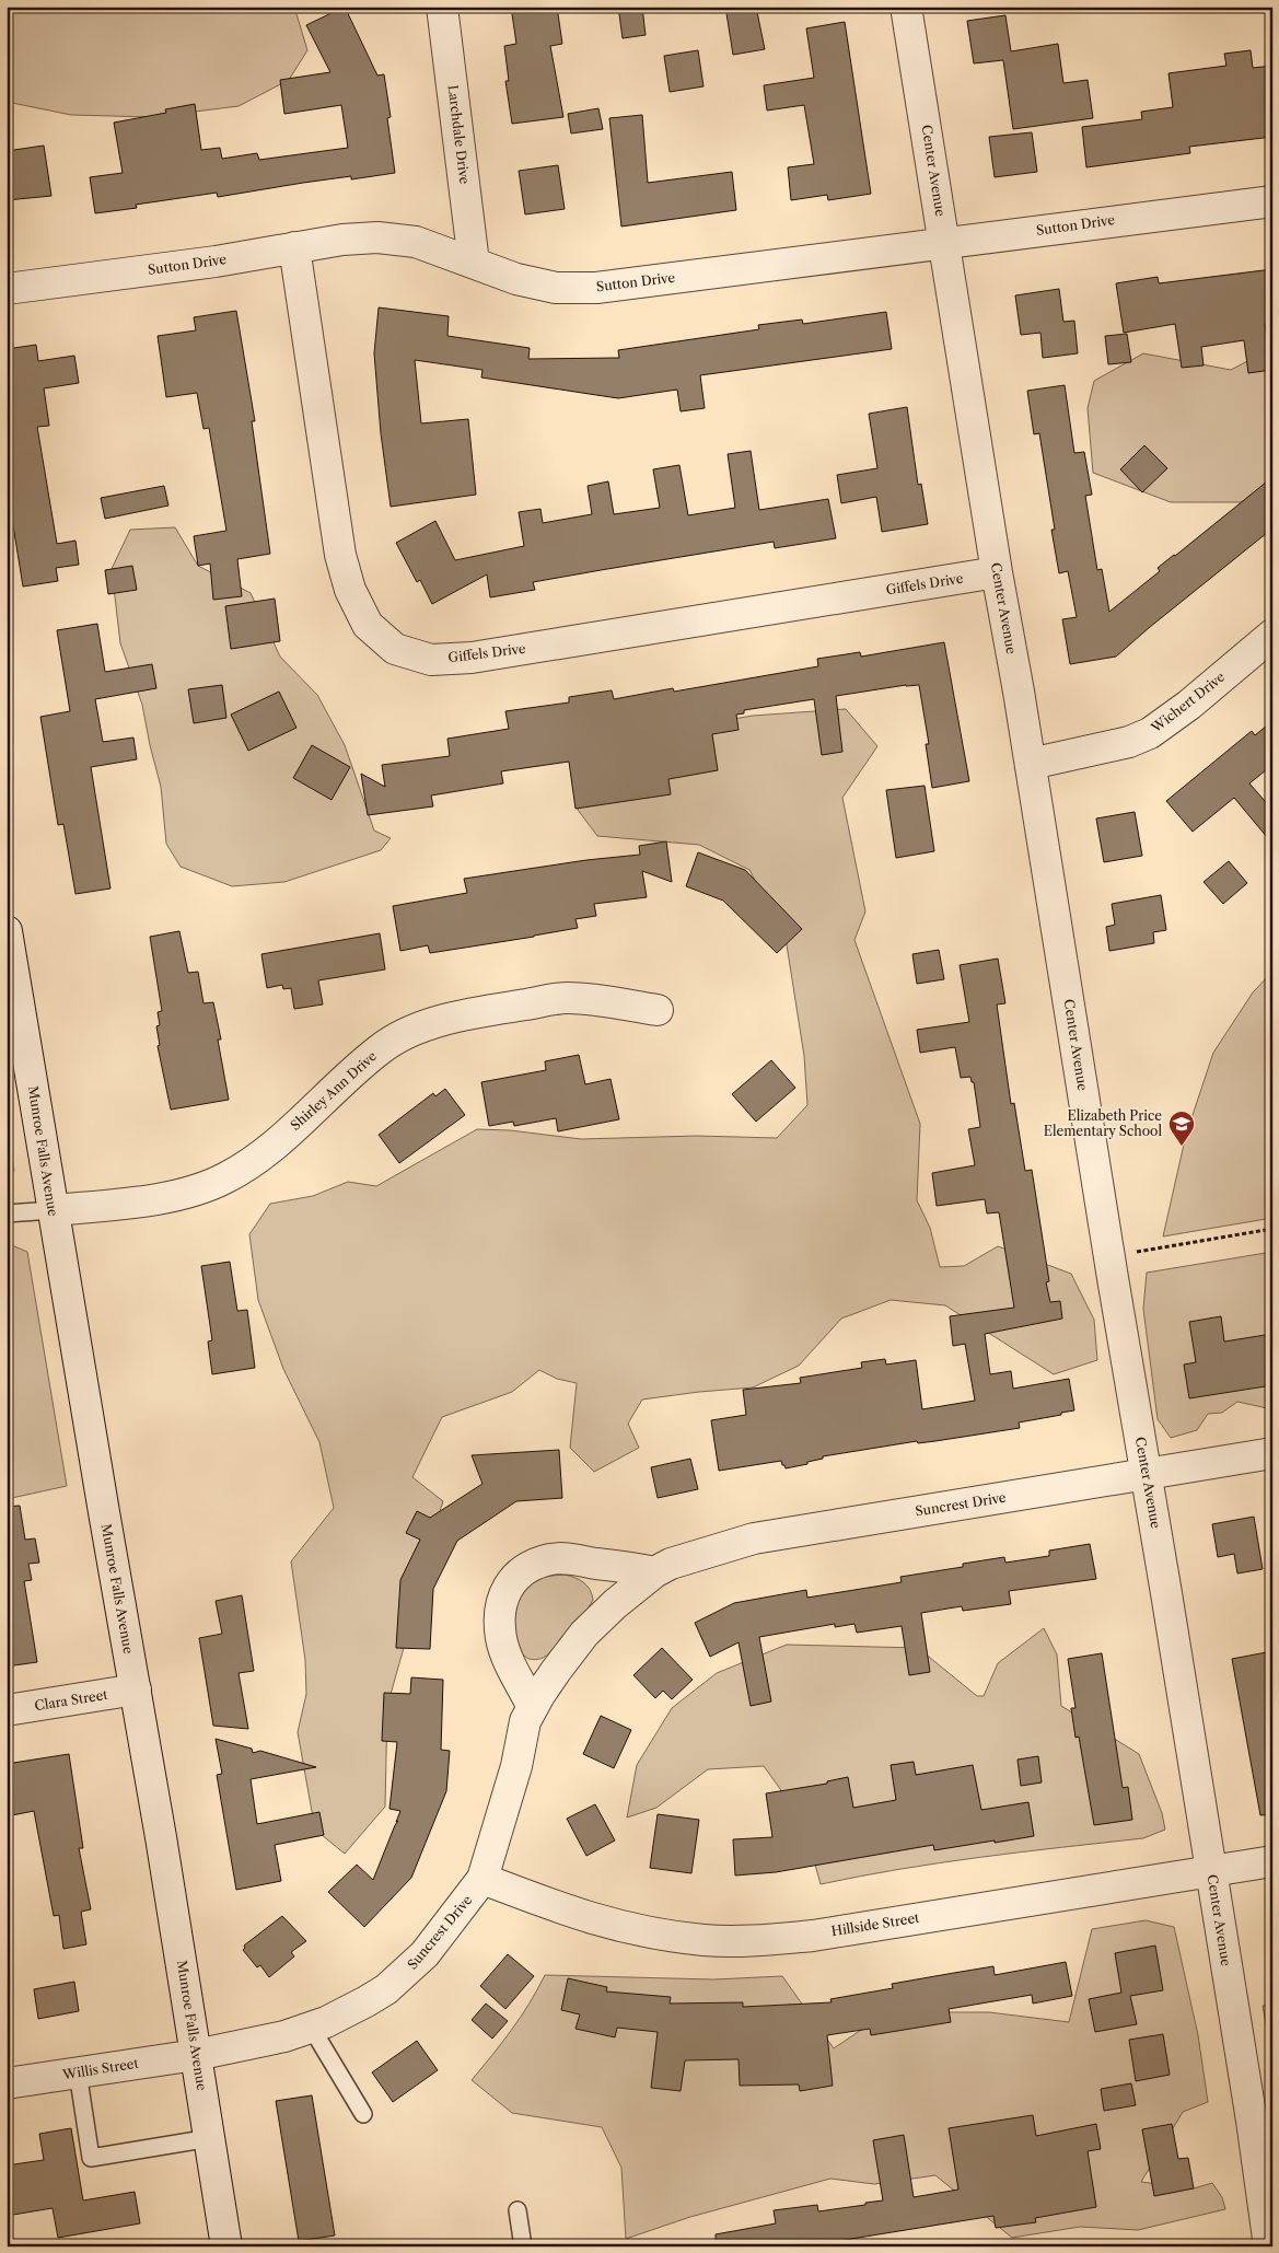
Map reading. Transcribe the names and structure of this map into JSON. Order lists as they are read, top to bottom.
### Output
{
  "streets": {
    "street": [
      "Larchdale Drive",
      "Center Avenue",
      "Sutton Drive",
      "Giffels Drive",
      "Wichert Drive",
      "Shirley Ann Drive",
      "Munroe Falls Avenue",
      "Suncrest Drive",
      "Clara Street",
      "Hillside Street",
      "Willis Street"
    ]
  },
  "crossings": [
    ["Larchdale Drive", "Sutton Drive"],
    ["Center Avenue", "Sutton Drive"],
    ["Center Avenue", "Giffels Drive"],
    ["Center Avenue", "Wichert Drive"],
    ["Center Avenue", "Suncrest Drive"],
    ["Center Avenue", "Hillside Street"],
    ["Sutton Drive", "Giffels Drive"],
    ["Shirley Ann Drive", "Munroe Falls Avenue"],
    ["Munroe Falls Avenue", "Suncrest Drive"],
    ["Munroe Falls Avenue", "Clara Street"],
    ["Munroe Falls Avenue", "Willis Street"],
    ["Suncrest Drive", "Hillside Street"],
    ["Suncrest Drive", "Willis Street"]
  ],
  "places": {
    "school or university": ["Elizabeth Price Elementary School"]
  }
}
